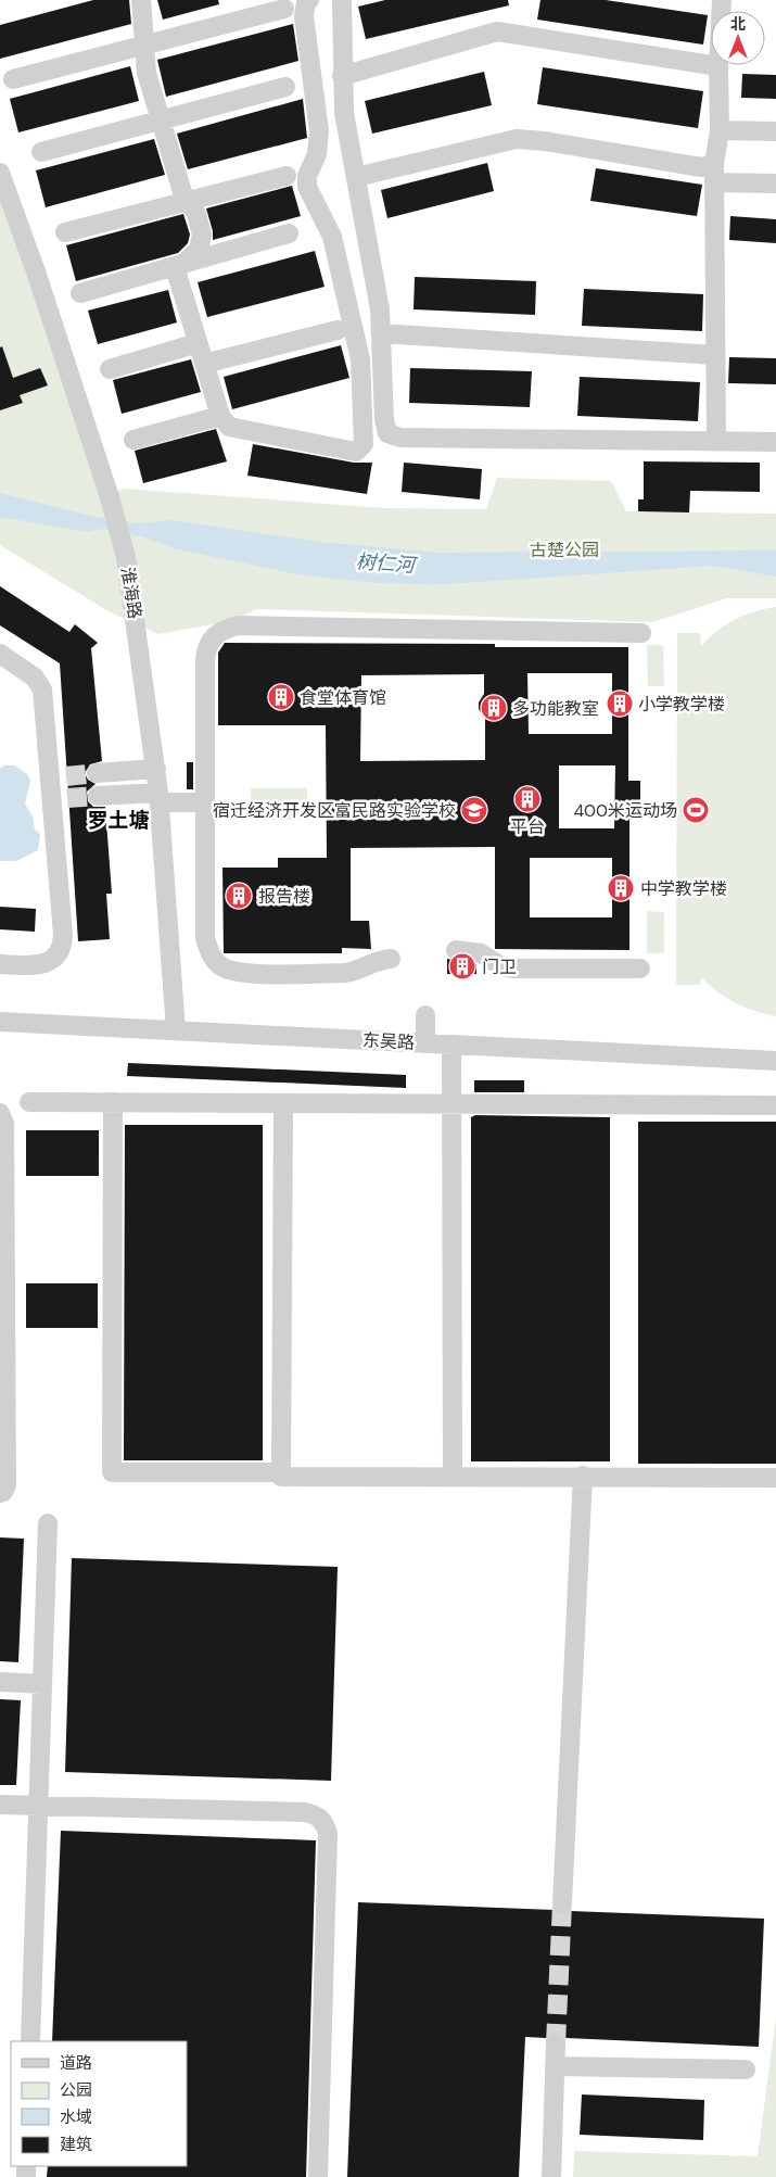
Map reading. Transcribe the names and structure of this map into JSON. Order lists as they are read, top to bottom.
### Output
{
  "streets": {
    "street": ["淮海路", "东吴路"]
  },
  "crossings": [
    ["淮海路", "东吴路"]
  ],
  "districts": ["罗土塘"],
  "water": ["树仁河"],
  "parks": ["古楚公园"],
  "places": {
    "building": [
      "食堂体育馆",
      "小学教学楼",
      "多功能教室",
      "平台",
      "中学教学楼",
      "报告楼",
      "门卫"
    ],
    "school or university": ["宿迁经济开发区富民路实验学校"],
    "sports": ["400米运动场"]
  },
  "legend": [
    "道路",
    "公园",
    "水域",
    "建筑"
  ],
  "north": "top"
}
